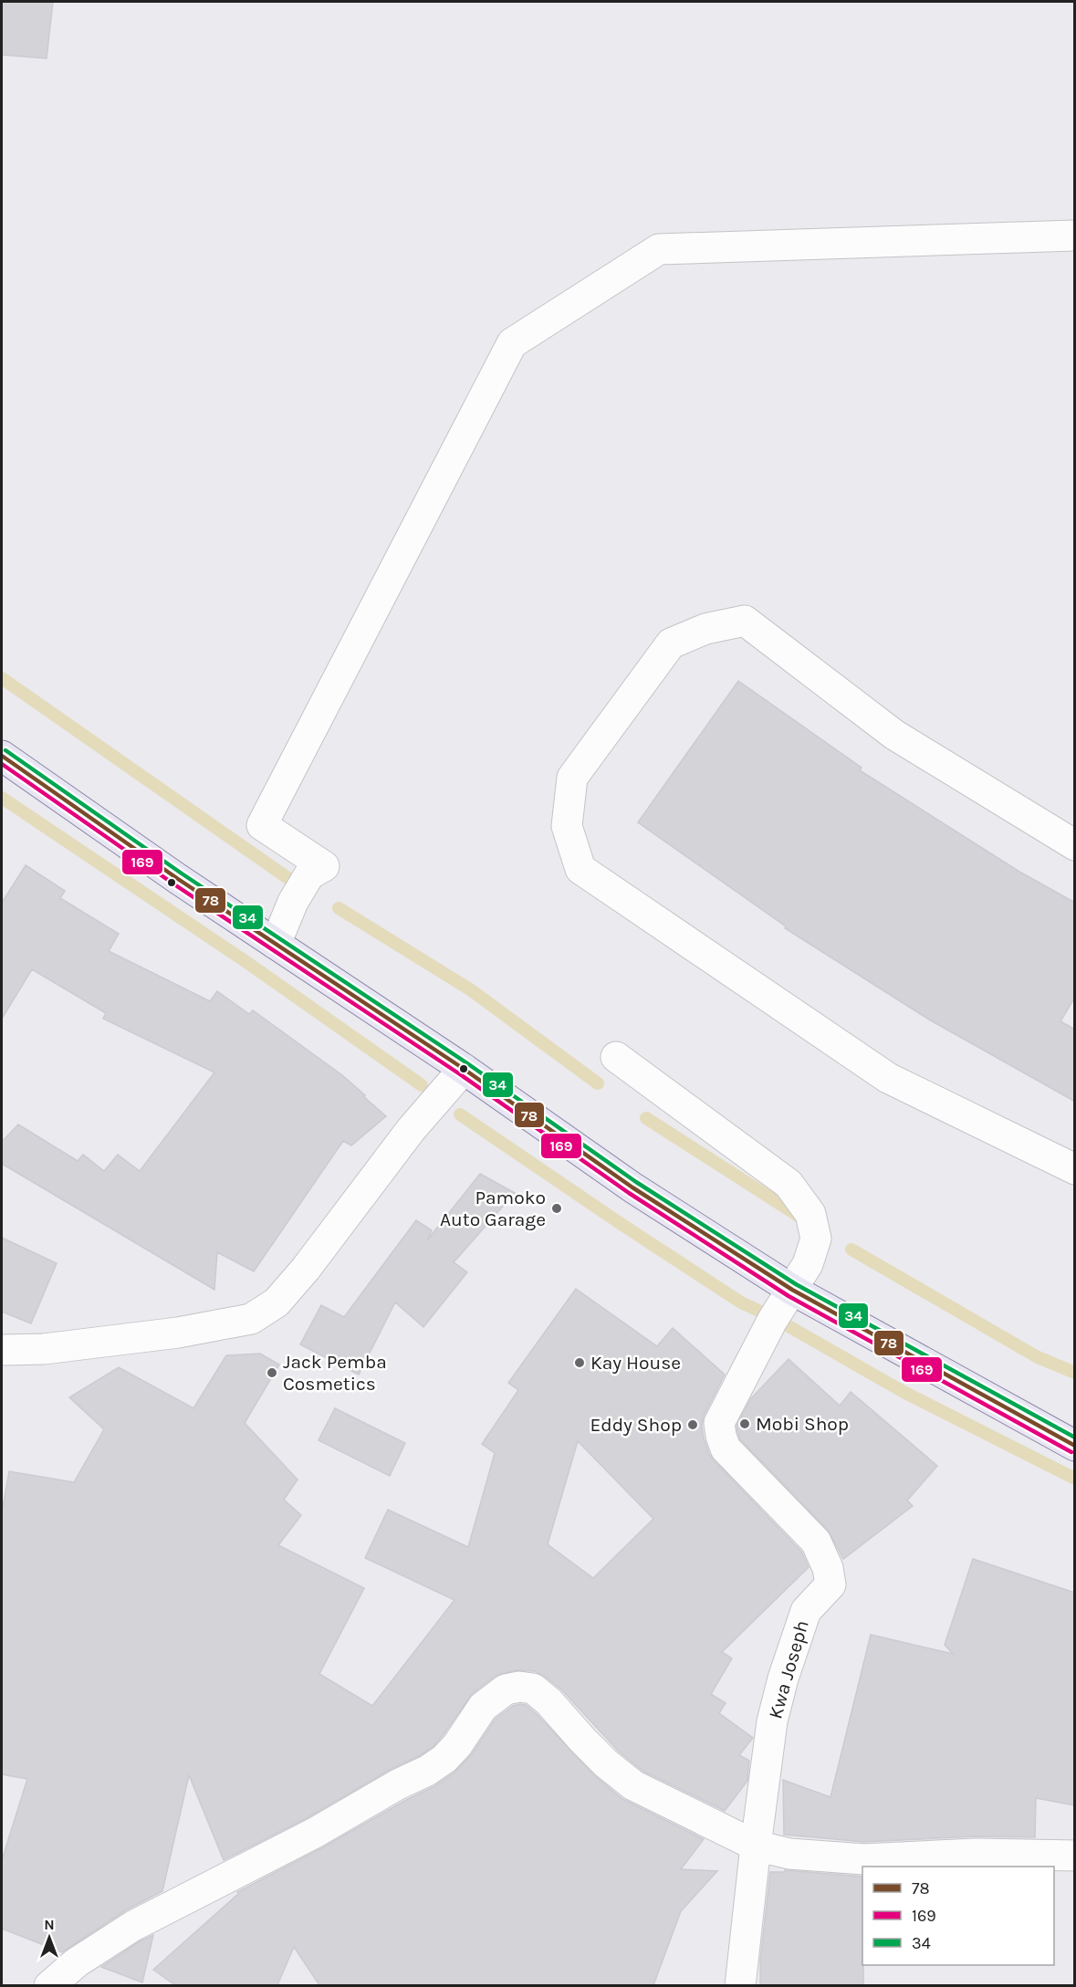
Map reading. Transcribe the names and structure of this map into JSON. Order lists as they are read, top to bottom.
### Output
{
  "streets": {
    "street": ["Kwa Joseph"]
  },
  "places": [
    "Pamoko Auto Garage",
    "Kay House",
    "Jack Pemba Cosmetics",
    "Mobi Shop",
    "Eddy Shop"
  ],
  "lines": ["transit line 34", "transit line 78", "transit line 169"],
  "legend": ["78", "169", "34"],
  "north": "top"
}
